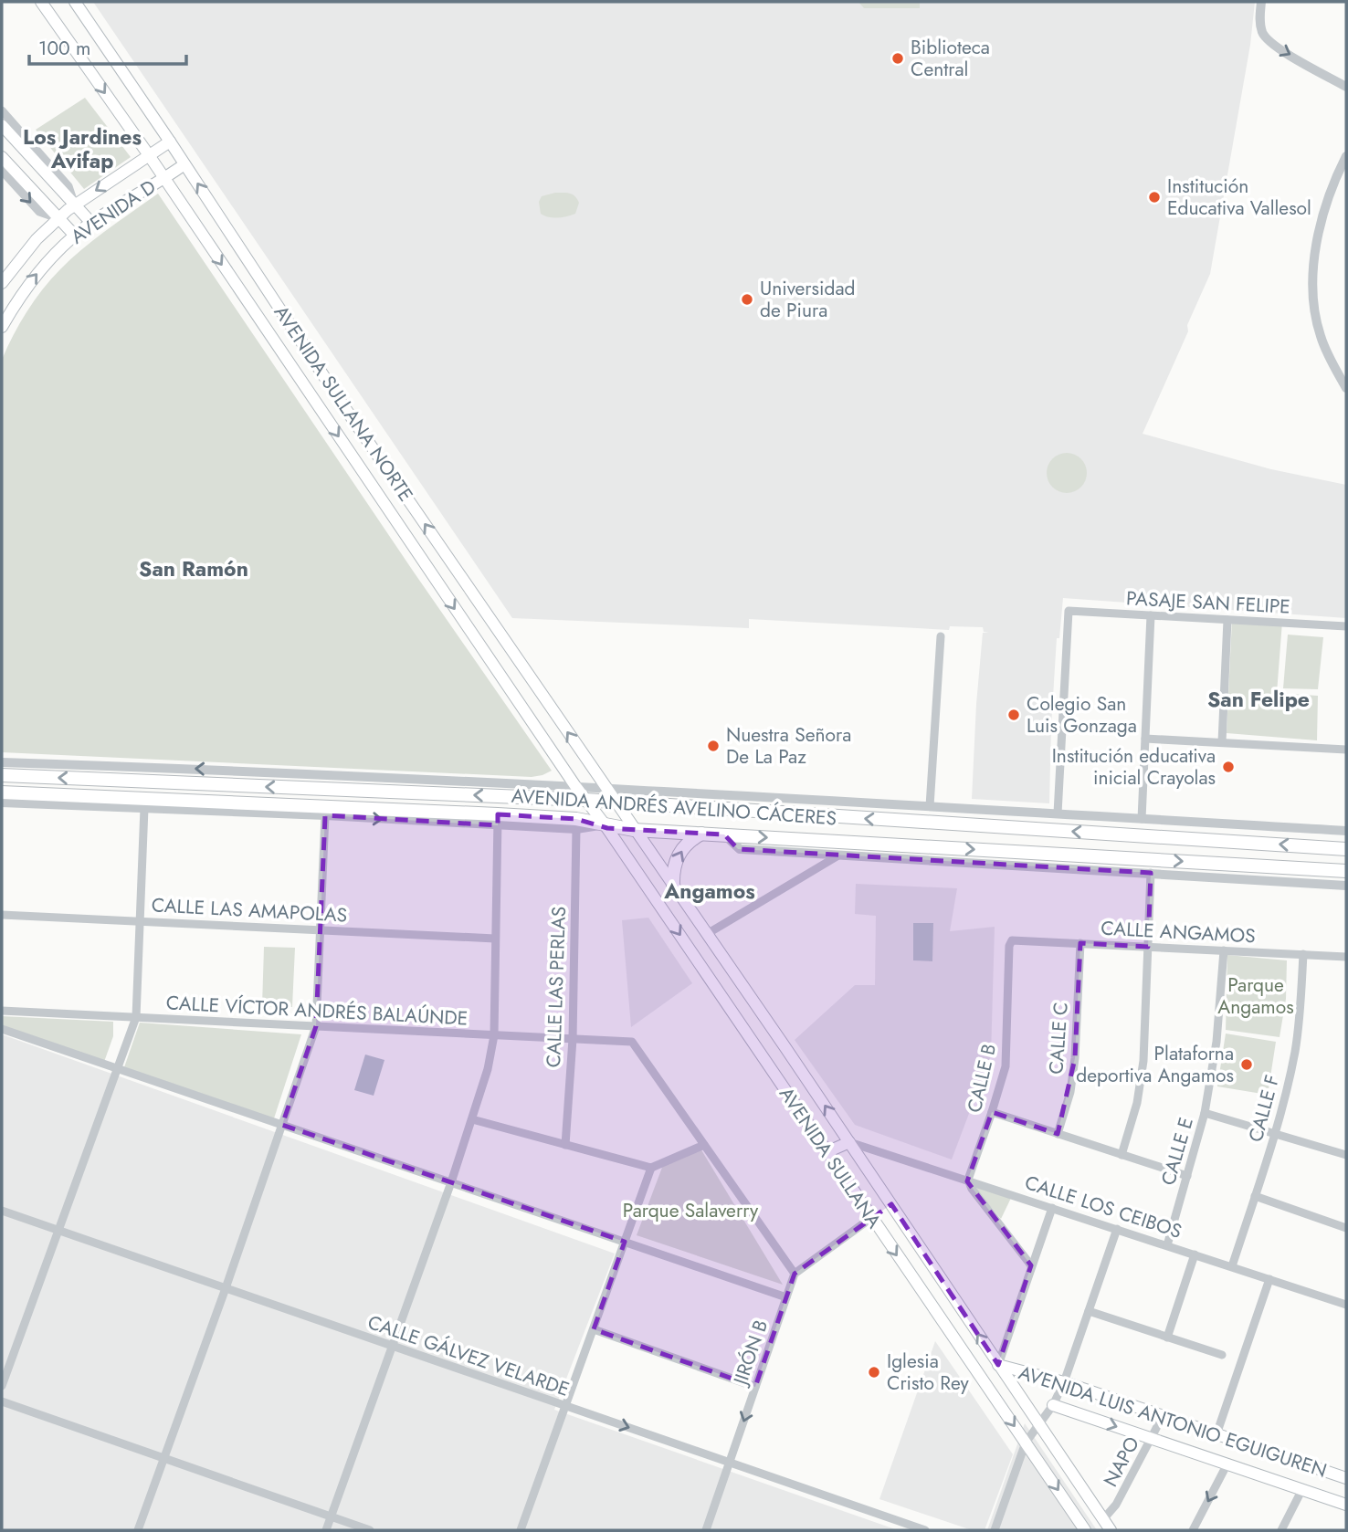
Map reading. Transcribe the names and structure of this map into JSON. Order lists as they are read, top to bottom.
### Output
{
  "streets": {
    "highway": ["AVENIDA ANDRÉS AVELINO CÁCERES"],
    "main road": [
      "AVENIDA D",
      "AVENIDA SULLANA NORTE",
      "AVENIDA SULLANA",
      "AVENIDA LUIS ANTONIO EGUIGUREN"
    ],
    "street": [
      "PASAJE SAN FELIPE",
      "CALLE LAS AMAPOLAS",
      "CALLE ANGAMOS",
      "CALLE LAS PERLAS",
      "CALLE VÍCTOR ANDRÉS BALAÚNDE",
      "CALLE C",
      "CALLE B",
      "CALLE F",
      "CALLE E",
      "CALLE LOS CEIBOS",
      "JIRÓN B",
      "CALLE GÁLVEZ VELARDE",
      "NAPO"
    ]
  },
  "crossings": [
    ["AVENIDA D", "AVENIDA SULLANA NORTE"],
    ["AVENIDA SULLANA NORTE", "AVENIDA ANDRÉS AVELINO CÁCERES"],
    ["AVENIDA SULLANA NORTE", "AVENIDA SULLANA"],
    ["PASAJE SAN FELIPE", "AVENIDA ANDRÉS AVELINO CÁCERES"],
    ["AVENIDA ANDRÉS AVELINO CÁCERES", "CALLE LAS PERLAS"],
    ["AVENIDA ANDRÉS AVELINO CÁCERES", "AVENIDA SULLANA"],
    ["CALLE ANGAMOS", "CALLE C"],
    ["CALLE ANGAMOS", "CALLE B"],
    ["CALLE ANGAMOS", "CALLE F"],
    ["CALLE ANGAMOS", "CALLE E"],
    ["CALLE LAS PERLAS", "CALLE VÍCTOR ANDRÉS BALAÚNDE"],
    ["CALLE B", "CALLE LOS CEIBOS"],
    ["CALLE F", "CALLE LOS CEIBOS"],
    ["CALLE E", "CALLE LOS CEIBOS"],
    ["AVENIDA SULLANA", "CALLE LOS CEIBOS"],
    ["AVENIDA SULLANA", "AVENIDA LUIS ANTONIO EGUIGUREN"],
    ["AVENIDA SULLANA", "NAPO"],
    ["JIRÓN B", "CALLE GÁLVEZ VELARDE"],
    ["AVENIDA LUIS ANTONIO EGUIGUREN", "NAPO"]
  ],
  "districts": [
    "Los Jardines Avifap",
    "San Ramón",
    "San Felipe",
    "Angamos"
  ],
  "parks": ["Parque Angamos", "Parque Salaverry"],
  "places": [
    "Biblioteca Central",
    "Institución Educativa Vallesol",
    "Universidad de Piura",
    "Colegio San Luis Gonzaga",
    "Nuestra Señora De La Paz",
    "Institución educativa inicial Crayolas",
    "Plataforna deportiva Angamos",
    "Iglesia Cristo Rey"
  ],
  "scale_bar": "100 m"
}
